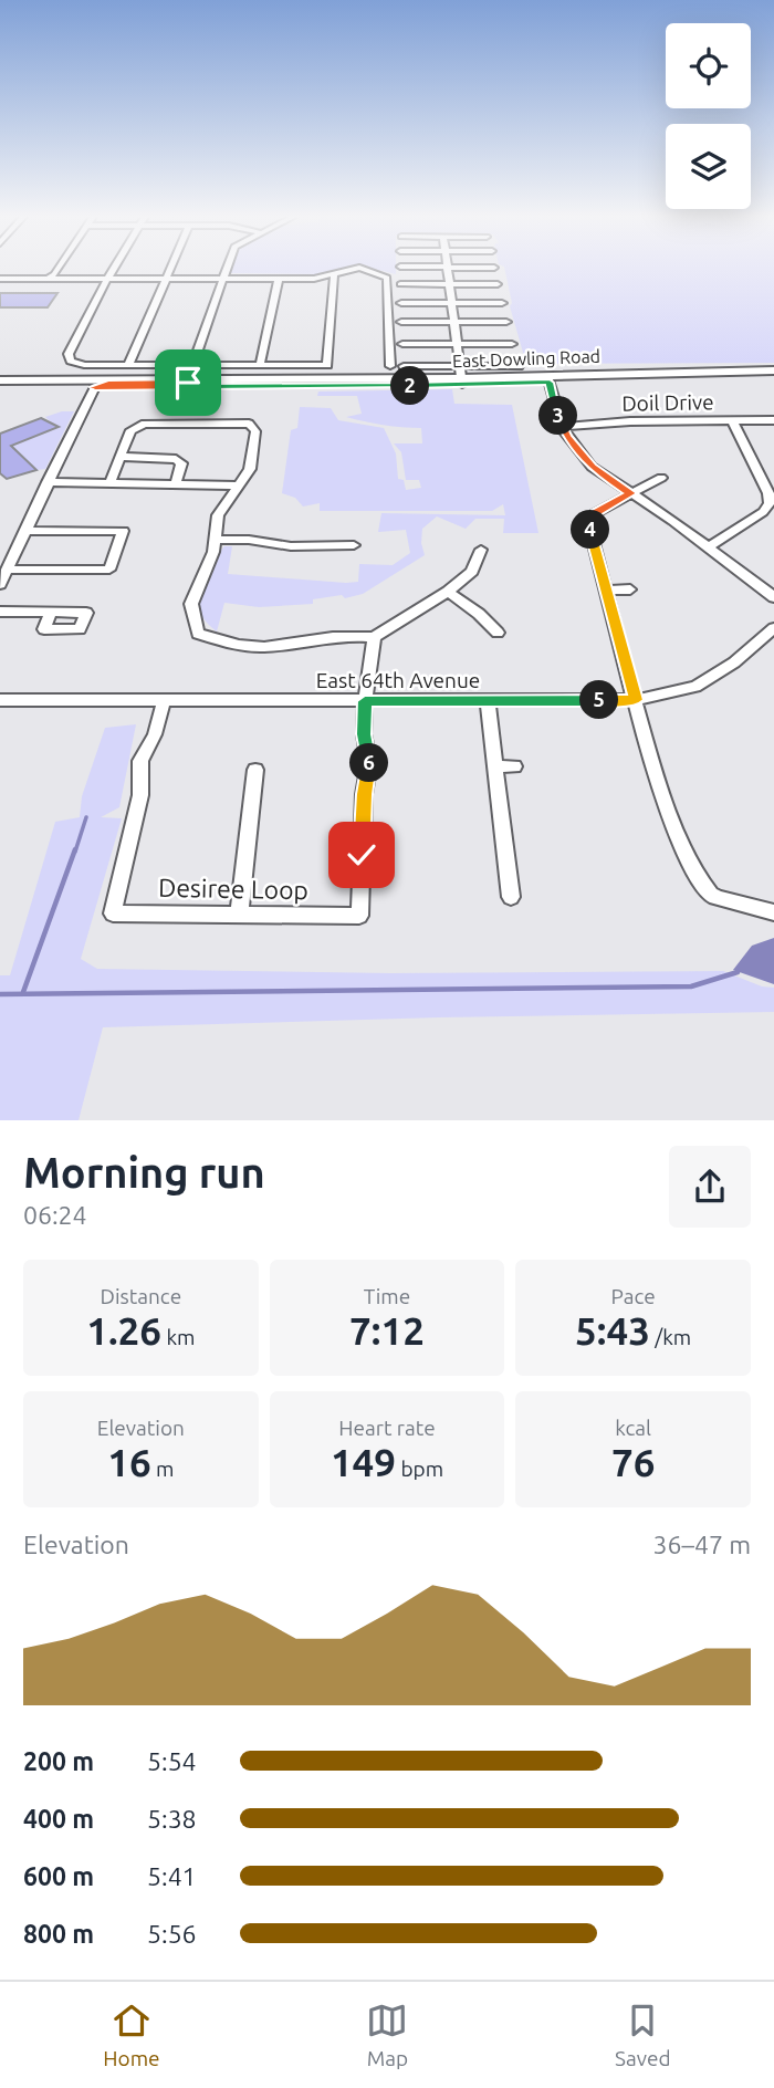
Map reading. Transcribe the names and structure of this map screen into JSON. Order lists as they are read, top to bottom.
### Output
{
  "streets": {
    "main road": ["East Dowling Road"],
    "street": ["Doil Drive", "East 64th Avenue", "Desiree Loop"]
  },
  "crossings": [
    ["East 64th Avenue", "Desiree Loop"]
  ],
  "page": {
    "pins": [
      "2",
      "3",
      "4",
      "5",
      "6"
    ],
    "heading": ["Morning run", "06:24"],
    "stats": [
      ["Distance", "1.26 km"],
      ["Time", "7:12"],
      ["Pace", "5:43 /km"],
      ["Elevation", "16 m"],
      ["Heart rate", "149 bpm"],
      ["kcal", "76"]
    ],
    "chart": ["Elevation", "36–47 m"],
    "list": [
      {
        "name": "200 m",
        "note": "5:54"
      },
      {
        "name": "400 m",
        "note": "5:38"
      },
      {
        "name": "600 m",
        "note": "5:41"
      },
      {
        "name": "800 m",
        "note": "5:56"
      }
    ],
    "tabs": ["Home", "Map", "Saved"]
  }
}
